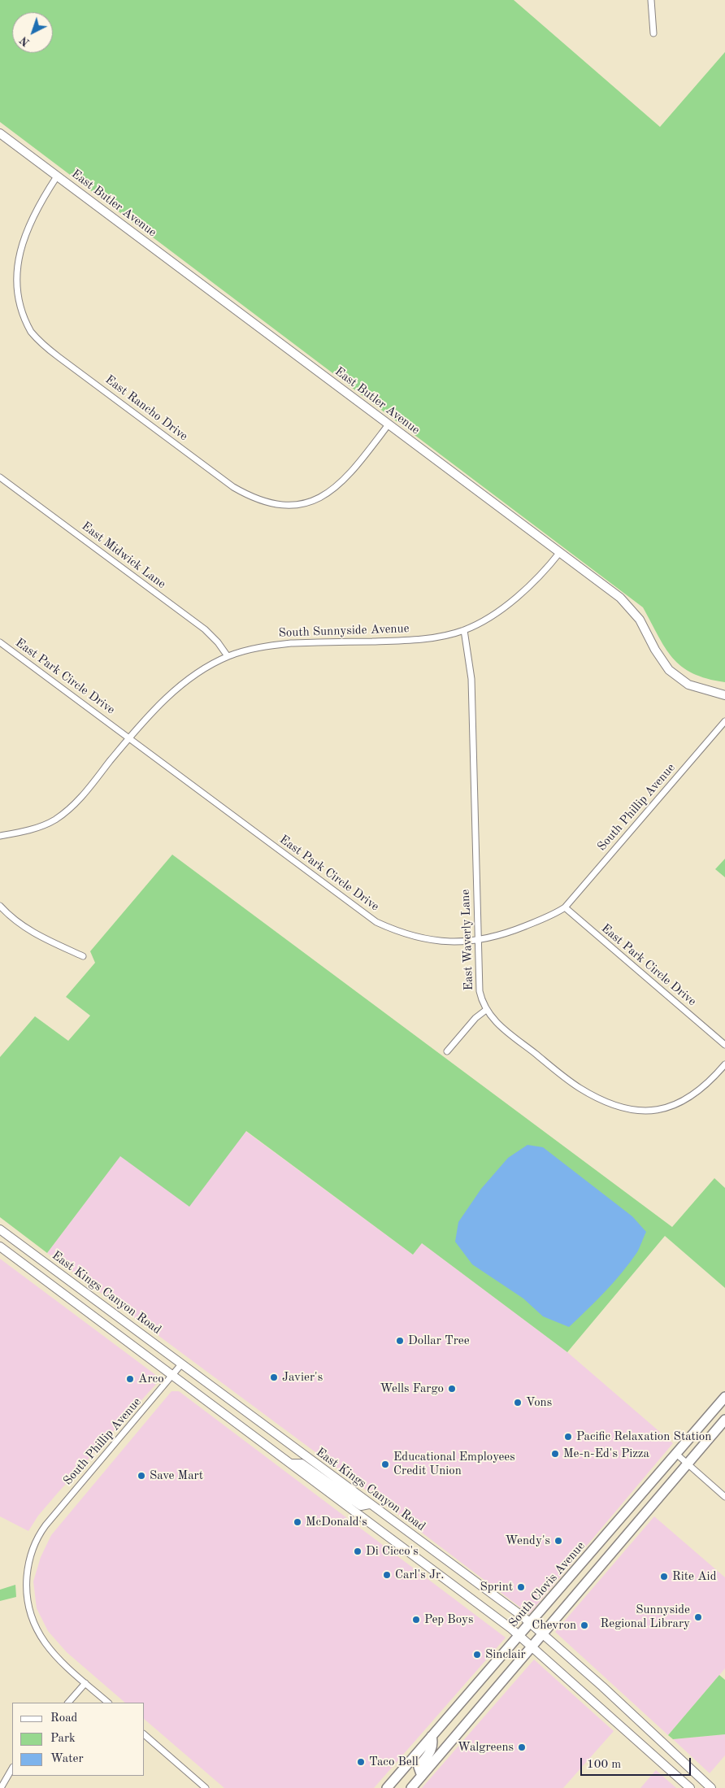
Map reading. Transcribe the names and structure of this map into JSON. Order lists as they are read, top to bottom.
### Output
{
  "streets": {
    "main road": ["East Butler Avenue", "East Kings Canyon Road", "South Clovis Avenue"],
    "street": [
      "East Rancho Drive",
      "East Midwick Lane",
      "South Sunnyside Avenue",
      "East Park Circle Drive",
      "South Phillip Avenue",
      "East Waverly Lane"
    ]
  },
  "crossings": [
    ["East Butler Avenue", "East Rancho Drive"],
    ["East Butler Avenue", "South Sunnyside Avenue"],
    ["East Midwick Lane", "South Sunnyside Avenue"],
    ["South Sunnyside Avenue", "East Park Circle Drive"],
    ["South Sunnyside Avenue", "East Waverly Lane"],
    ["East Park Circle Drive", "South Phillip Avenue"],
    ["East Park Circle Drive", "East Waverly Lane"],
    ["South Phillip Avenue", "East Kings Canyon Road"],
    ["East Kings Canyon Road", "South Clovis Avenue"]
  ],
  "places": [
    "Dollar Tree",
    "Javier's",
    "Arco",
    "Wells Fargo",
    "Vons",
    "Pacific Relaxation Station",
    "Me-n-Ed's Pizza",
    "Educational Employees Credit Union",
    "Save Mart",
    "McDonald's",
    "Wendy's",
    "Di Cicco's",
    "Carl's Jr.",
    "Rite Aid",
    "Sprint",
    "Sunnyside Regional Library",
    "Pep Boys",
    "Chevron",
    "Sinclair",
    "Walgreens",
    "Taco Bell"
  ],
  "legend": ["Road", "Park", "Water"],
  "scale_bar": "100 m",
  "north": "bottom left"
}
